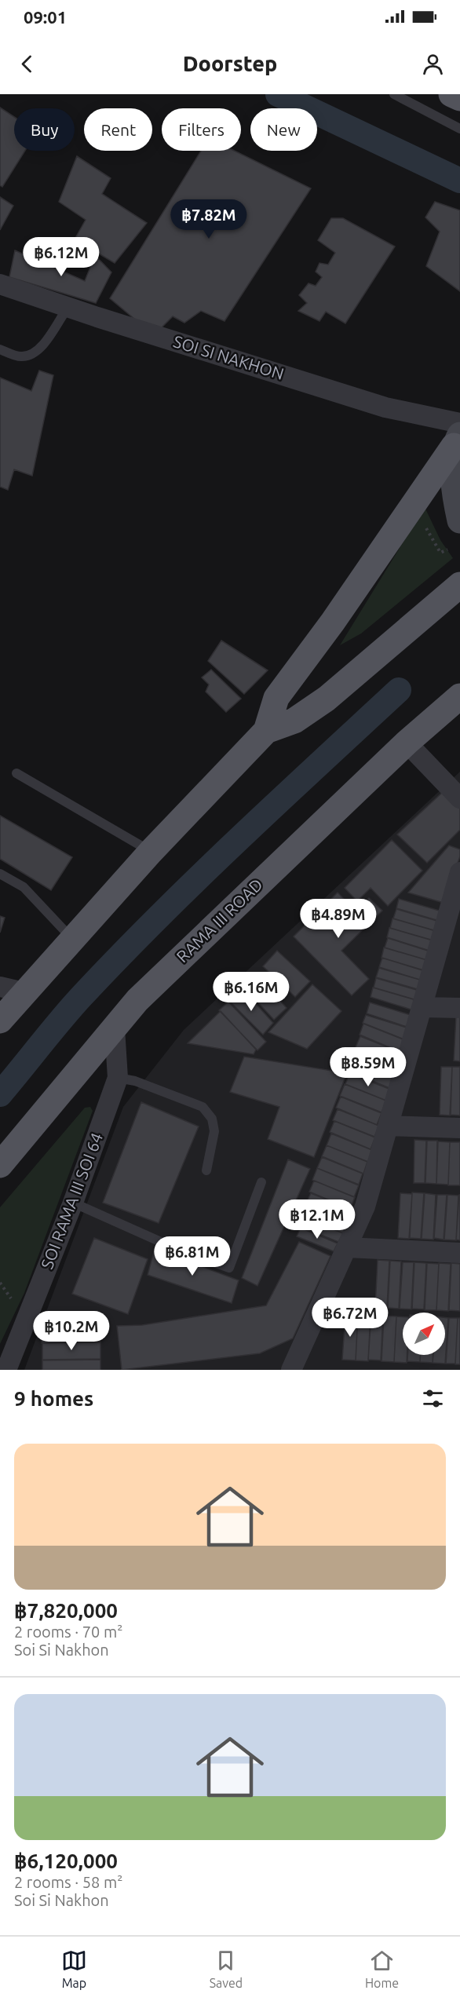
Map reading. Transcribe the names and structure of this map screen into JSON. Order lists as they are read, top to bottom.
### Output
{
  "streets": {
    "main road": ["RAMA III ROAD"],
    "street": ["SOI SI NAKHON", "SOI RAMA III SOI 64"]
  },
  "crossings": [
    ["RAMA III ROAD", "SOI RAMA III SOI 64"]
  ],
  "north": "top right",
  "page": {
    "status": "09:01",
    "header": "Doorstep",
    "chip": [
      "Buy",
      "Rent",
      "Filters",
      "New"
    ],
    "price": [
      "฿7.82M",
      "฿6.12M",
      "฿4.89M",
      "฿6.16M",
      "฿8.59M",
      "฿12.1M",
      "฿6.81M",
      "฿6.72M",
      "฿10.2M"
    ],
    "heading": "9 homes",
    "list": [
      {
        "name": "฿7,820,000",
        "note": "2 rooms · 70 m² · Soi Si Nakhon"
      },
      {
        "name": "฿6,120,000",
        "note": "2 rooms · 58 m² · Soi Si Nakhon"
      }
    ],
    "tabs": ["Map", "Saved", "Home"]
  }
}
